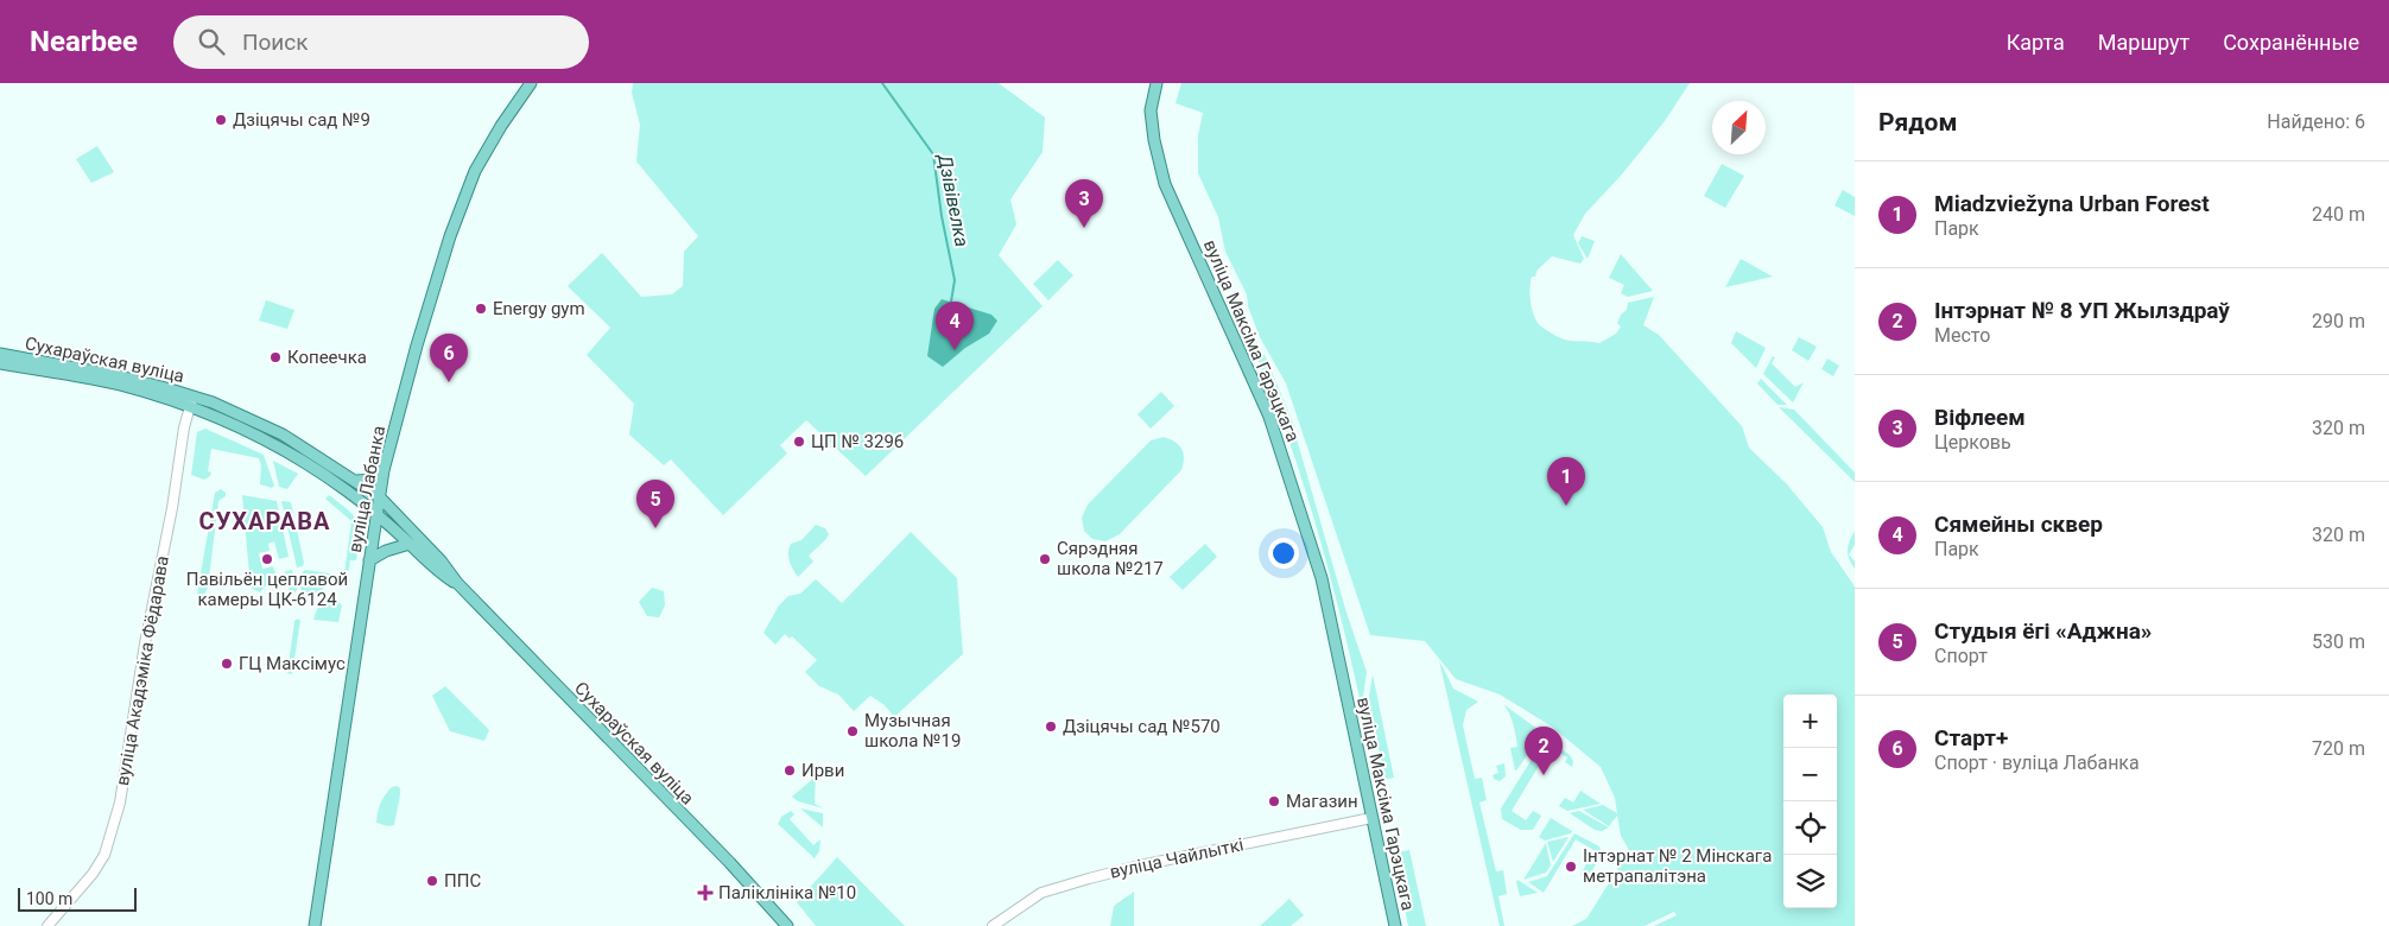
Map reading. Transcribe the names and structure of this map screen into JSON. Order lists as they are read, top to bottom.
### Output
{
  "streets": {
    "main road": ["вуліца Максіма Гарэцкага", "Сухараўская вуліца", "вуліца Лабанка"],
    "street": ["вуліца Акадэміка Фёдарава", "вуліца Чайлыткі"]
  },
  "crossings": [
    ["вуліца Максіма Гарэцкага", "вуліца Чайлыткі"],
    ["Сухараўская вуліца", "вуліца Лабанка"],
    ["Сухараўская вуліца", "вуліца Акадэміка Фёдарава"]
  ],
  "districts": ["СУХАРАВА"],
  "water": ["Дзівівелка"],
  "places": {
    "other": [
      "Дзіцячы сад №9",
      "Energy gym",
      "Копеечка",
      "ЦП № 3296",
      "Павільён цеплавой камеры ЦК-6124",
      "Сярэдняя школа №217",
      "ГЦ Максімус",
      "Дзіцячы сад №570",
      "Музычная школа №19",
      "Ирви",
      "Магазин",
      "Інтэрнат № 2 Мінскага метрапалітэна",
      "ППС"
    ],
    "health": ["Паліклініка №10"]
  },
  "scale_bar": "100 m",
  "north": "top right",
  "page": {
    "header": "Nearbee",
    "search": "Поиск",
    "nav": ["Карта", "Маршрут", "Сохранённые"],
    "heading": ["Рядом", "Найдено: 6"],
    "list": [
      {
        "mark": "1",
        "name": "Miadzviežyna Urban Forest",
        "note": "Парк",
        "value": "240 m"
      },
      {
        "mark": "2",
        "name": "Інтэрнат № 8 УП Жылздраў",
        "note": "Место",
        "value": "290 m"
      },
      {
        "mark": "3",
        "name": "Віфлеем",
        "note": "Церковь",
        "value": "320 m"
      },
      {
        "mark": "4",
        "name": "Сямейны сквер",
        "note": "Парк",
        "value": "320 m"
      },
      {
        "mark": "5",
        "name": "Студыя ёгі «Аджна»",
        "note": "Спорт",
        "value": "530 m"
      },
      {
        "mark": "6",
        "name": "Старт+",
        "note": "Спорт · вуліца Лабанка",
        "value": "720 m"
      }
    ],
    "pins": [
      "3",
      "4",
      "6",
      "1",
      "5",
      "2"
    ],
    "map_buttons": ["+", "−"],
    "scale": "100 m"
  }
}
